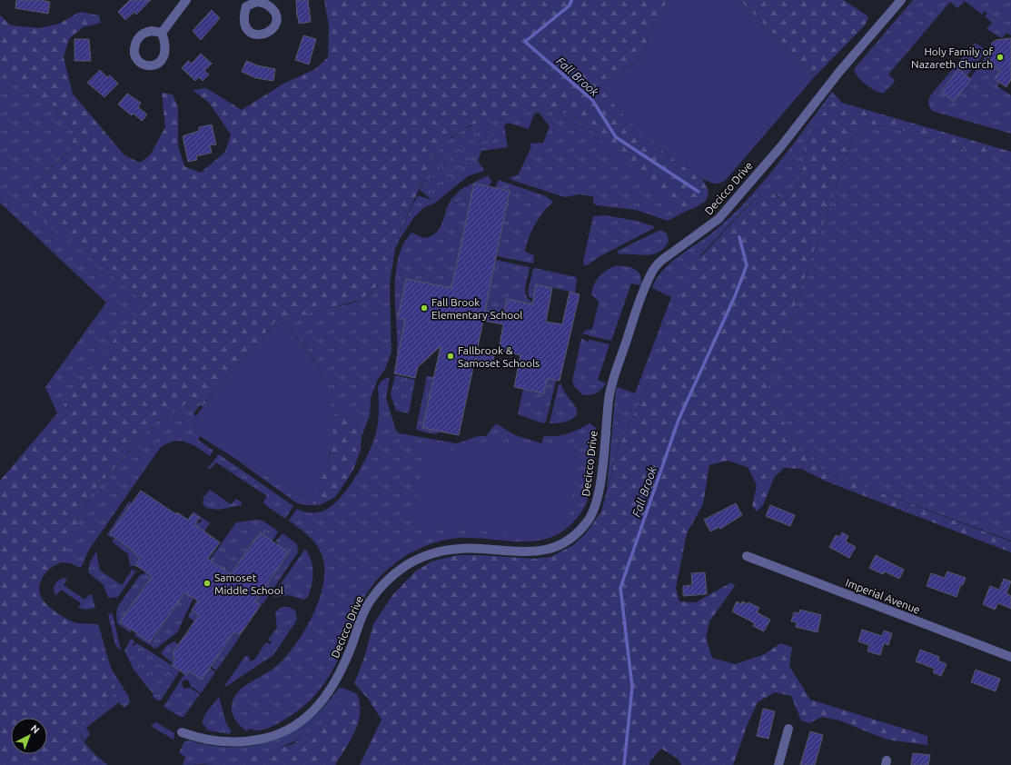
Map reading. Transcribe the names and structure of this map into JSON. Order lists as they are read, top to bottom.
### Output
{
  "streets": {
    "street": ["Decicco Drive", "Imperial Avenue"]
  },
  "water": ["Fall Brook"],
  "places": [
    "Holy Family of Nazareth Church",
    "Fall Brook Elementary School",
    "Fallbrook & Samoset Schools",
    "Samoset Middle School"
  ],
  "north": "top right"
}
